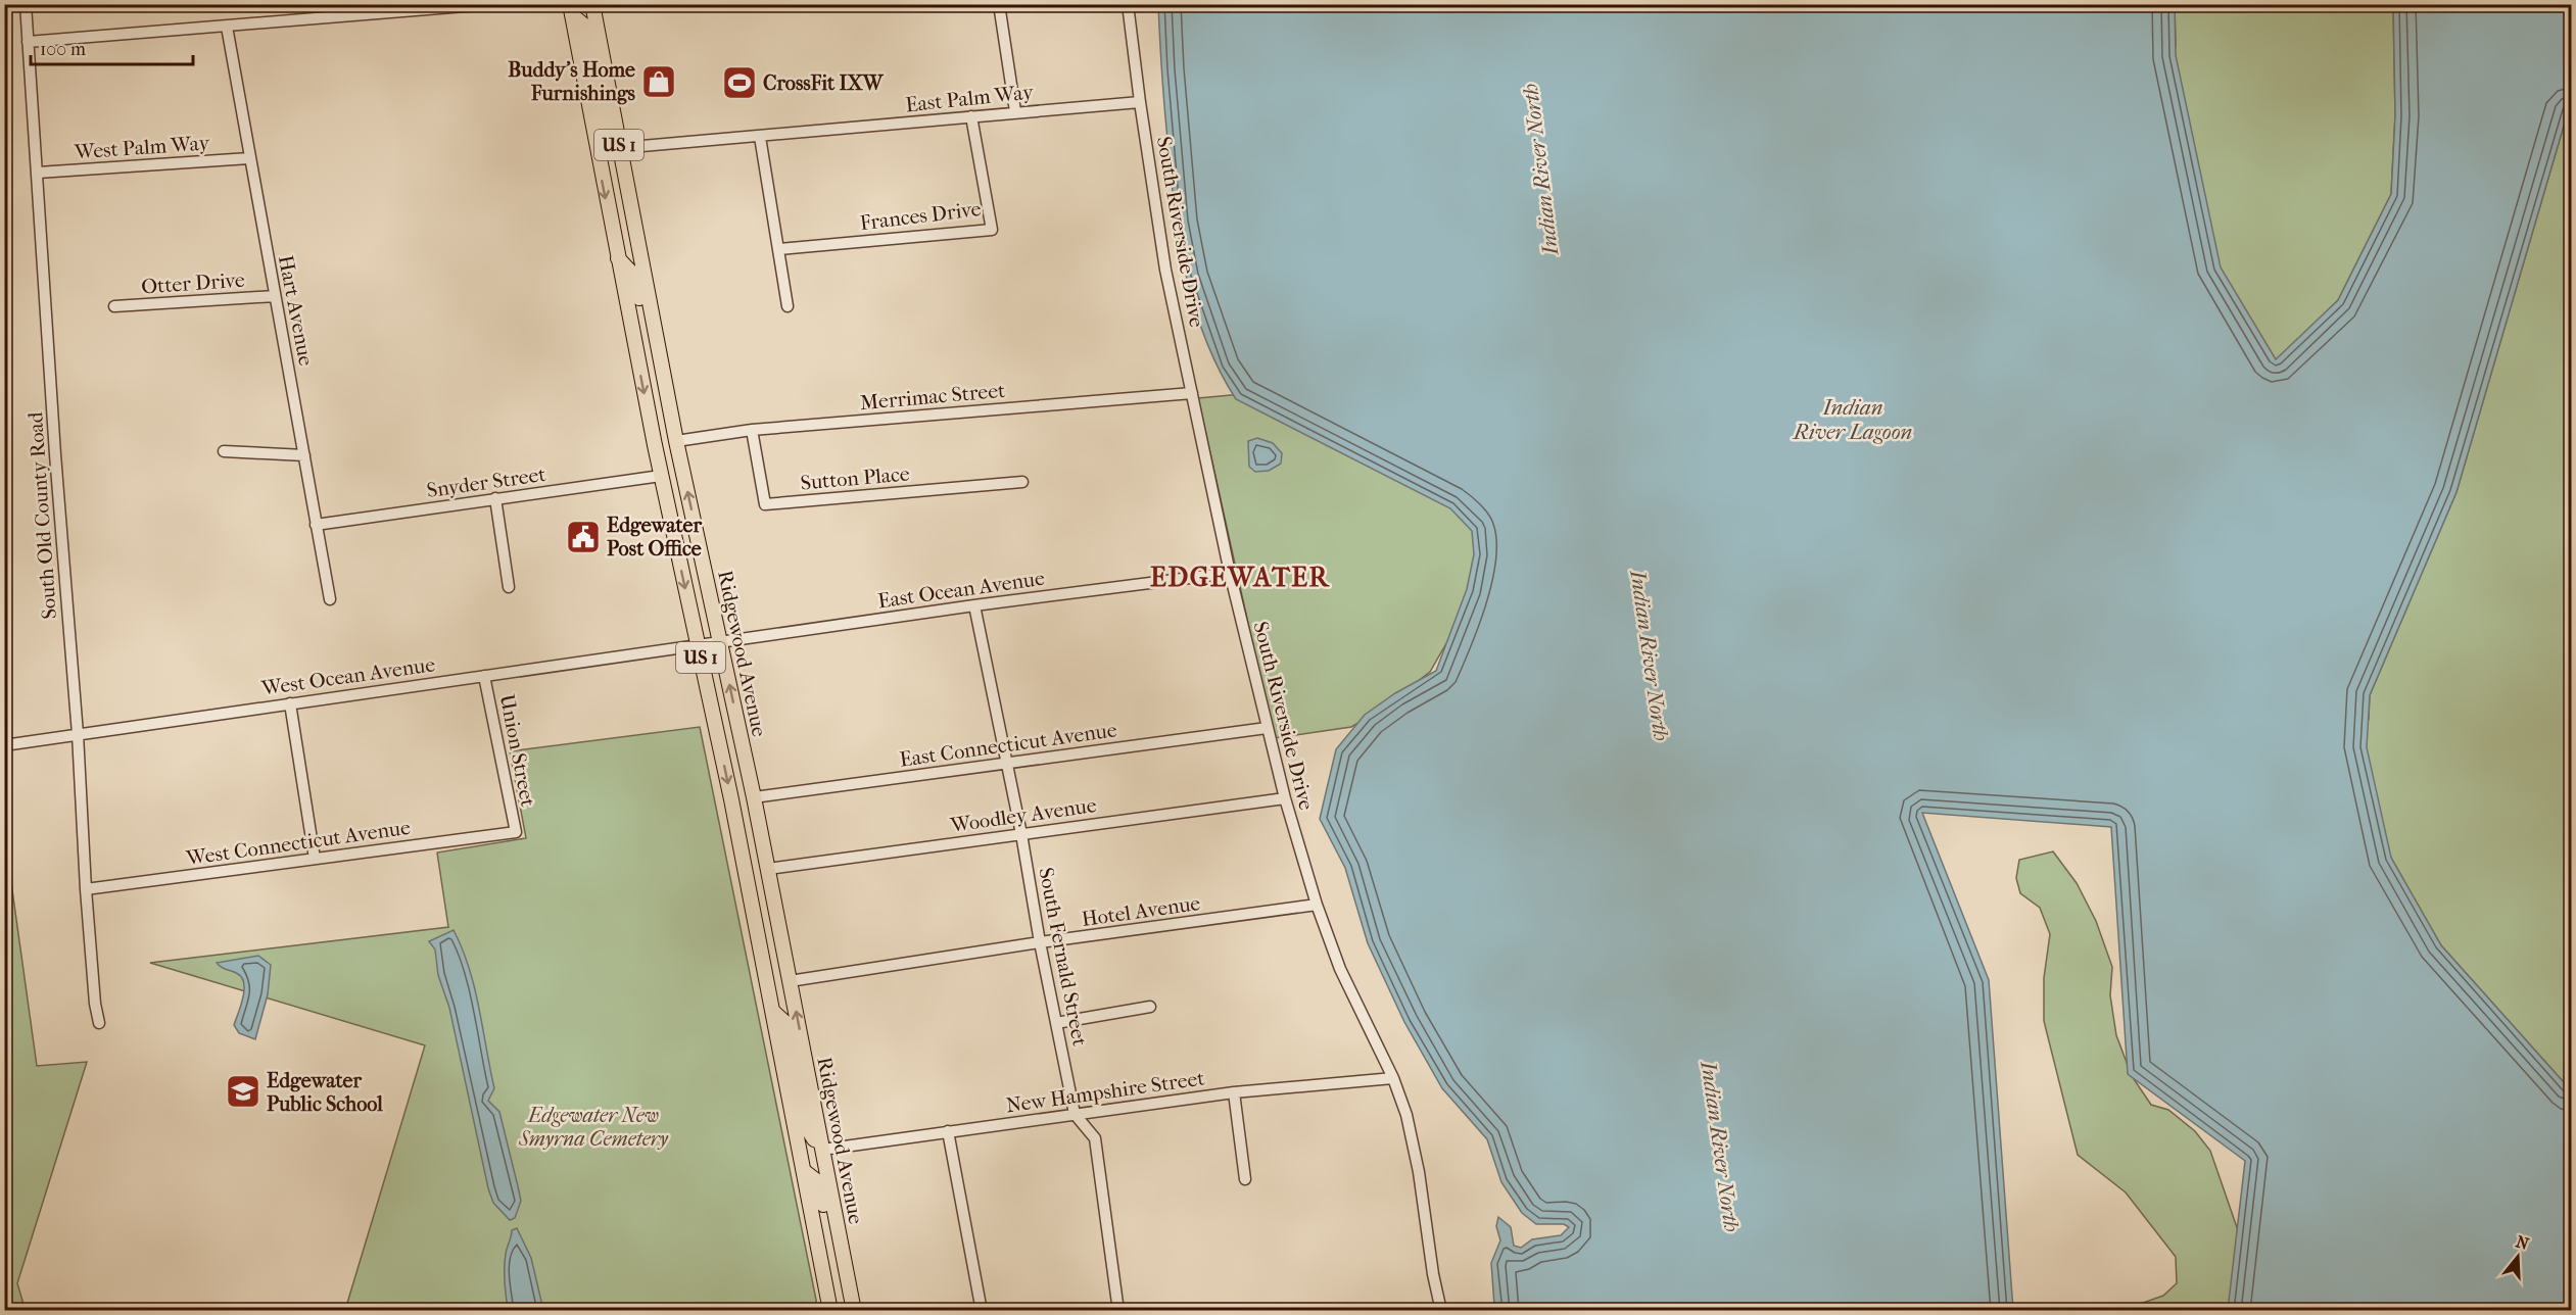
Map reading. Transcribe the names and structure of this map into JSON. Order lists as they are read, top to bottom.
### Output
{
  "streets": {
    "main road": ["US 1", "Ridgewood Avenue"],
    "street": [
      "East Palm Way",
      "West Palm Way",
      "Frances Drive",
      "South Riverside Drive",
      "Otter Drive",
      "Hart Avenue",
      "Merrimac Street",
      "Sutton Place",
      "Snyder Street",
      "South Old County Road",
      "East Ocean Avenue",
      "West Ocean Avenue",
      "East Connecticut Avenue",
      "Union Street",
      "Woodley Avenue",
      "West Connecticut Avenue",
      "Hotel Avenue",
      "South Fernald Street",
      "New Hampshire Street"
    ]
  },
  "crossings": [
    ["East Palm Way", "Frances Drive"],
    ["East Palm Way", "South Riverside Drive"],
    ["East Palm Way", "Ridgewood Avenue"],
    ["West Palm Way", "Hart Avenue"],
    ["West Palm Way", "South Old County Road"],
    ["South Riverside Drive", "Merrimac Street"],
    ["South Riverside Drive", "East Ocean Avenue"],
    ["South Riverside Drive", "East Connecticut Avenue"],
    ["South Riverside Drive", "Woodley Avenue"],
    ["South Riverside Drive", "Hotel Avenue"],
    ["South Riverside Drive", "New Hampshire Street"],
    ["Otter Drive", "Hart Avenue"],
    ["Hart Avenue", "Snyder Street"],
    ["Merrimac Street", "Sutton Place"],
    ["Merrimac Street", "Ridgewood Avenue"],
    ["Snyder Street", "Ridgewood Avenue"],
    ["South Old County Road", "West Ocean Avenue"],
    ["South Old County Road", "West Connecticut Avenue"],
    ["East Ocean Avenue", "Ridgewood Avenue"],
    ["East Ocean Avenue", "West Ocean Avenue"],
    ["East Ocean Avenue", "South Fernald Street"],
    ["Ridgewood Avenue", "West Ocean Avenue"],
    ["Ridgewood Avenue", "East Connecticut Avenue"],
    ["Ridgewood Avenue", "Woodley Avenue"],
    ["Ridgewood Avenue", "Hotel Avenue"],
    ["Ridgewood Avenue", "New Hampshire Street"],
    ["West Ocean Avenue", "Union Street"],
    ["East Connecticut Avenue", "South Fernald Street"],
    ["Union Street", "West Connecticut Avenue"],
    ["Woodley Avenue", "South Fernald Street"],
    ["Hotel Avenue", "South Fernald Street"],
    ["South Fernald Street", "New Hampshire Street"]
  ],
  "districts": ["EDGEWATER"],
  "water": ["Indian River North", "Indian River Lagoon"],
  "parks": ["Edgewater New Smyrna Cemetery"],
  "places": {
    "shop": ["Buddy's Home Furnishings"],
    "sports": ["CrossFit IXW"],
    "public building": ["Edgewater Post Office"],
    "school or university": ["Edgewater Public School"]
  },
  "scale_bar": "100 m",
  "north": "top"
}
